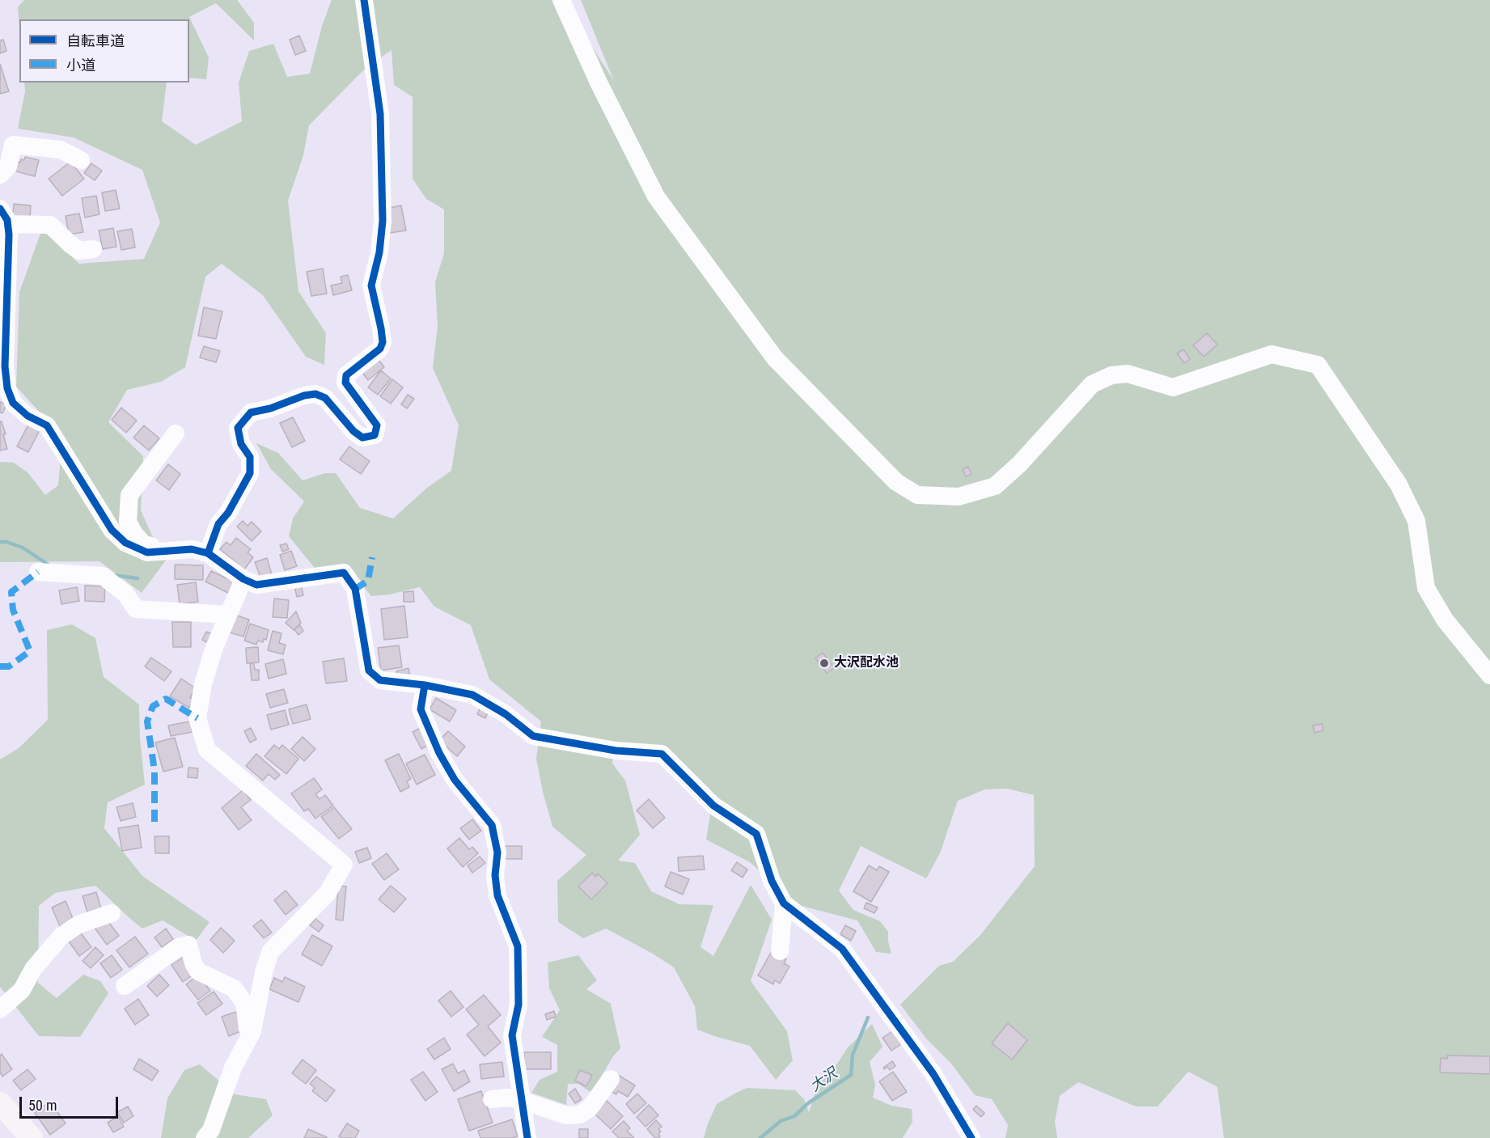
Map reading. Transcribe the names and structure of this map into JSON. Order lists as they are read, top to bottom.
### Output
{
  "water": ["大沢"],
  "places": ["大沢配水池"],
  "legend": ["自転車道", "小道"],
  "scale_bar": "50 m"
}
